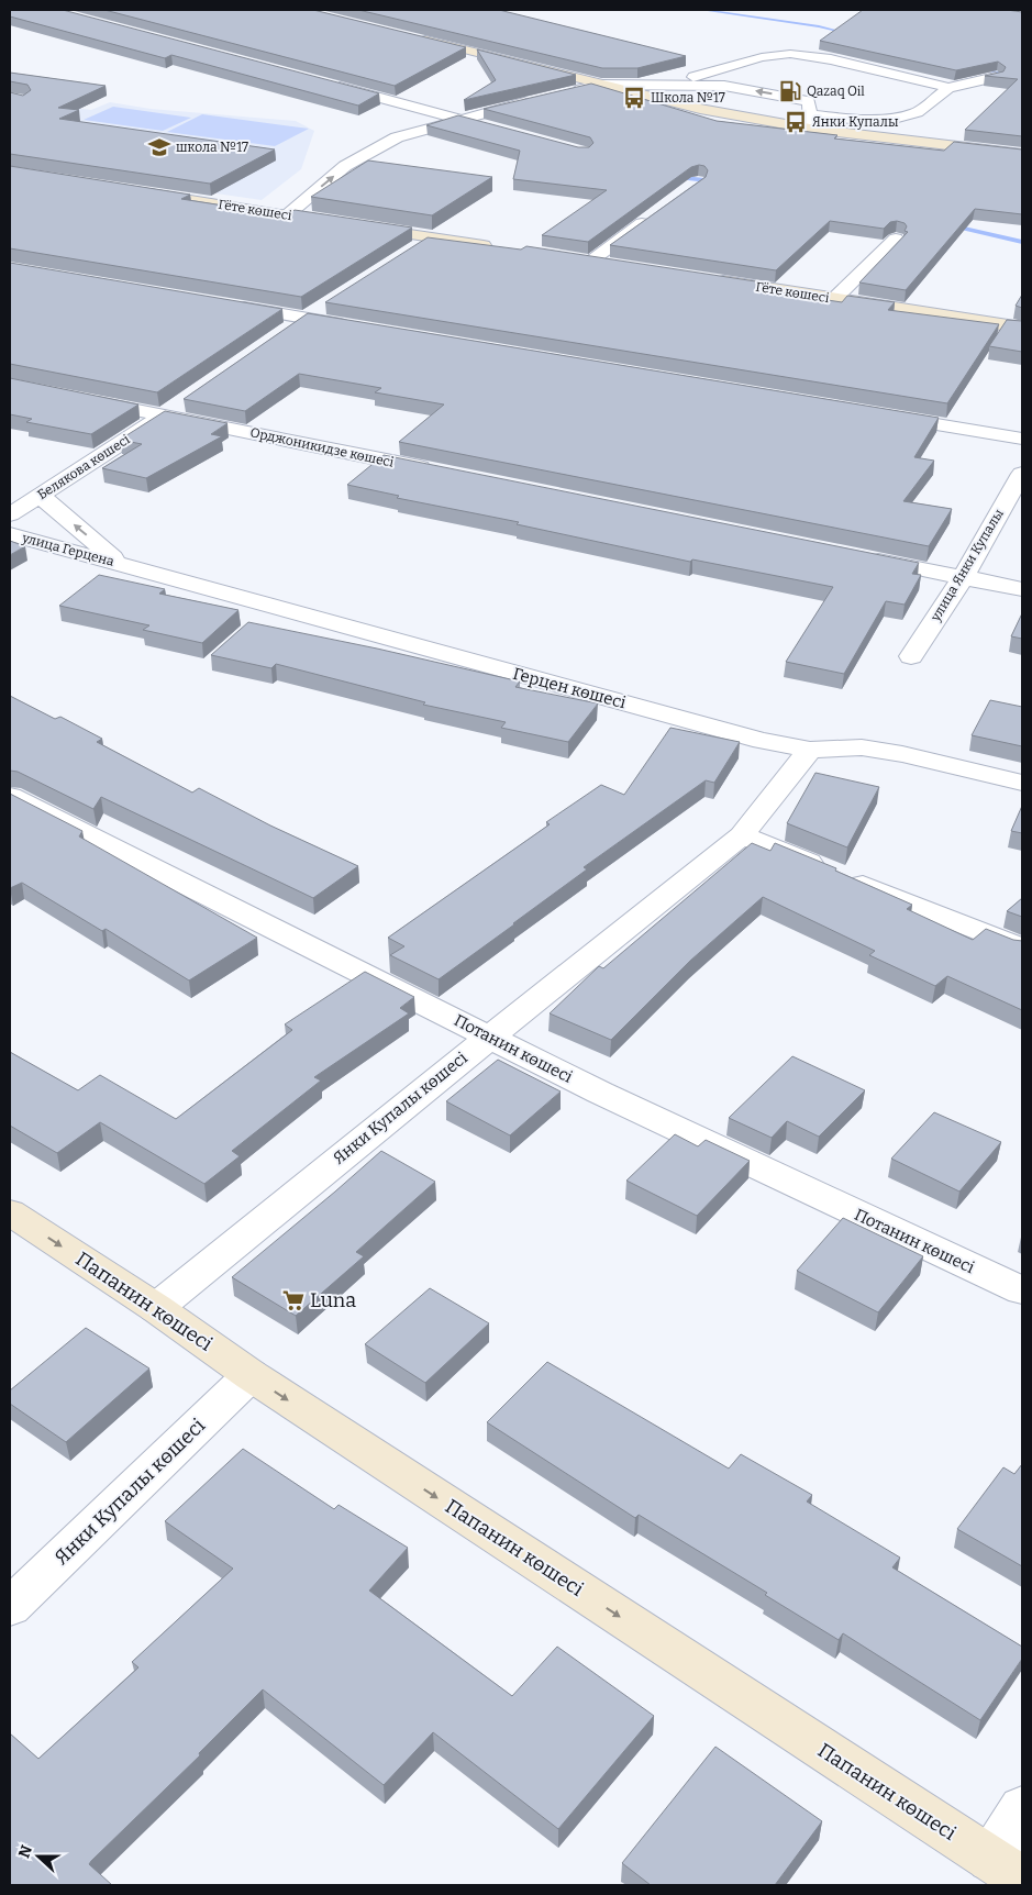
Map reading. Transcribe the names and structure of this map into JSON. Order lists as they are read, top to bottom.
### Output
{
  "streets": {
    "main road": ["Гёте көшесі", "Папанин көшесі"],
    "street": [
      "Орджоникидзе көшесі",
      "Белякова көшесі",
      "улица Герцена",
      "улица Янки Купалы",
      "Герцен көшесі",
      "Потанин көшесі",
      "Янки Купалы көшесі"
    ]
  },
  "crossings": [
    ["Орджоникидзе көшесі", "Белякова көшесі"],
    ["Белякова көшесі", "улица Герцена"],
    ["улица Герцена", "Герцен көшесі"],
    ["Герцен көшесі", "Янки Купалы көшесі"],
    ["Потанин көшесі", "Янки Купалы көшесі"],
    ["Янки Купалы көшесі", "Папанин көшесі"]
  ],
  "one_way": ["Папанин көшесі"],
  "places": {
    "fuel station": ["Qazaq Oil"],
    "bus stop": ["Школа №17", "Янки Купалы"],
    "school or university": ["школа №17"],
    "supermarket": ["Luna"]
  },
  "north": "left"
}
